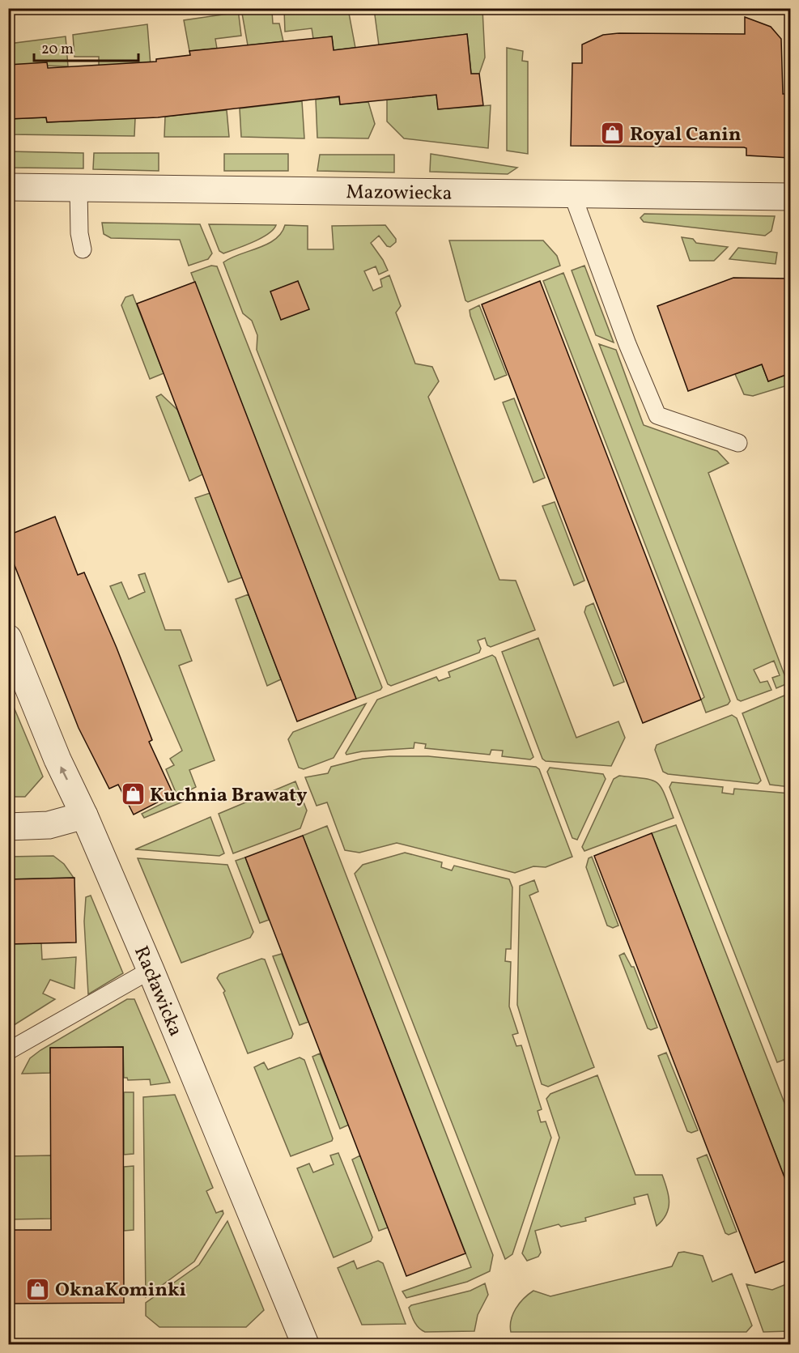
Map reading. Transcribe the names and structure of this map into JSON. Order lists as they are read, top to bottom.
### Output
{
  "streets": {
    "street": ["Mazowiecka", "Racławicka"]
  },
  "places": {
    "shop": ["Royal Canin", "Kuchnia Brawaty", "OknaKominki"]
  },
  "scale_bar": "20 m"
}
